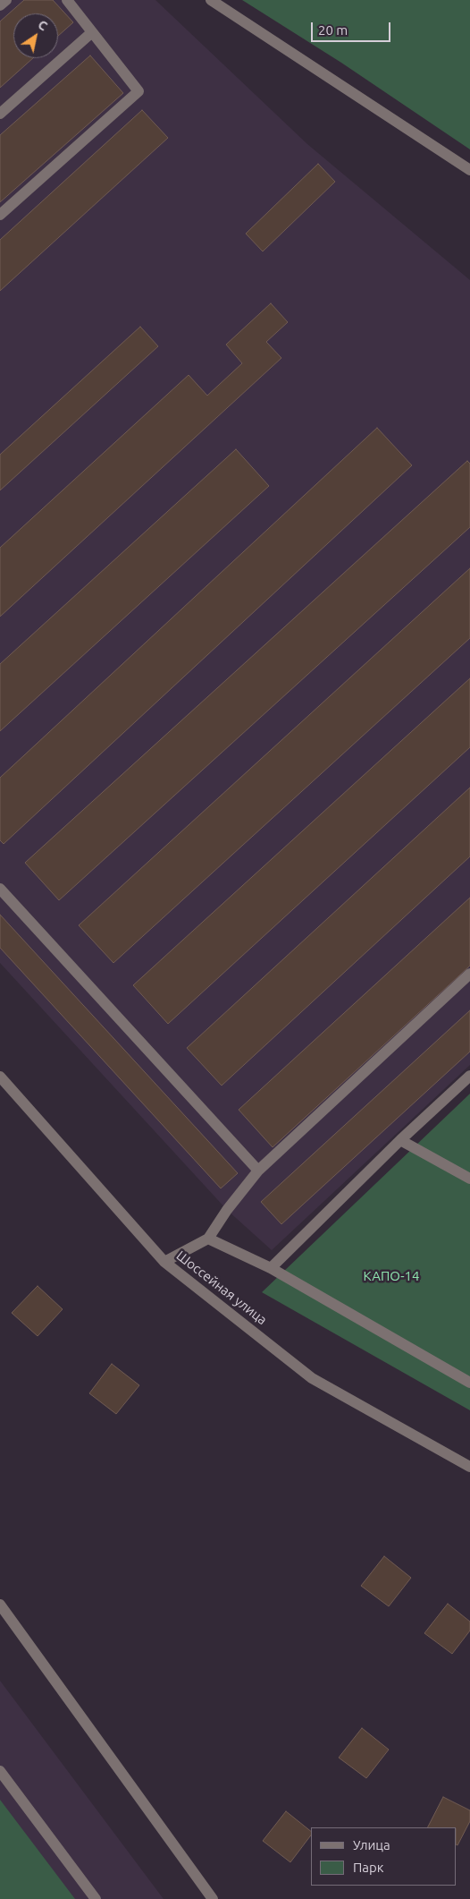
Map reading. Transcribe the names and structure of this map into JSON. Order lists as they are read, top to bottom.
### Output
{
  "streets": {
    "street": ["Шоссейная улица"]
  },
  "parks": ["КАПО-14"],
  "legend": ["Улица", "Парк"],
  "scale_bar": "20 m",
  "north": "top right"
}
